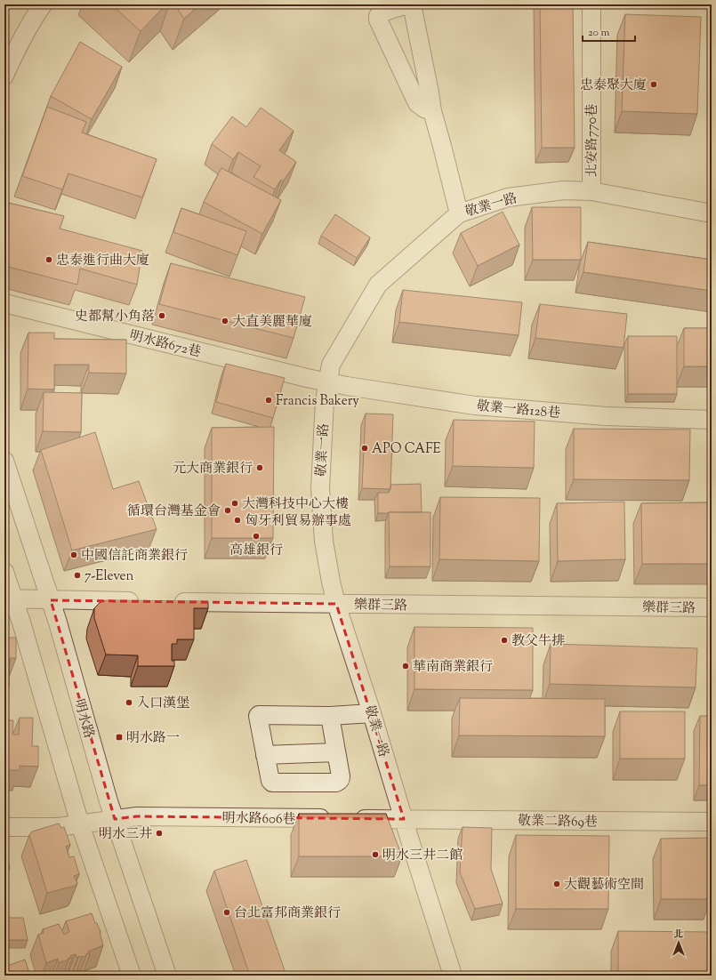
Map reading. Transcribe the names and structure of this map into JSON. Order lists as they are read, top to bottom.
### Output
{
  "streets": {
    "street": [
      "北安路770巷",
      "敬業一路",
      "明水路672巷",
      "敬業一路128巷",
      "樂群三路",
      "明水路",
      "明水路606巷",
      "敬業二路69巷"
    ]
  },
  "crossings": [
    ["北安路770巷", "敬業一路"],
    ["敬業一路", "明水路672巷"],
    ["敬業一路", "敬業一路128巷"],
    ["敬業一路", "樂群三路"],
    ["敬業一路", "明水路606巷"],
    ["敬業一路", "敬業二路69巷"],
    ["明水路672巷", "敬業一路128巷"],
    ["明水路", "明水路606巷"],
    ["明水路606巷", "敬業二路69巷"]
  ],
  "places": {
    "other": [
      "忠泰聚大廈",
      "忠泰進行曲大廈",
      "史都幫小角落",
      "大直美麗華廈",
      "Francis Bakery",
      "APO CAFE",
      "元大商業銀行",
      "大灣科技中心大樓",
      "循環台灣基金會",
      "匈牙利貿易辦事處",
      "高雄銀行",
      "中國信託商業銀行",
      "7-Eleven",
      "教父牛排",
      "華南商業銀行",
      "入口漢堡",
      "明水三井",
      "明水三井二館",
      "大觀藝術空間",
      "台北富邦商業銀行"
    ],
    "transit": ["明水路一"]
  },
  "scale_bar": "20 m",
  "north": "top"
}
